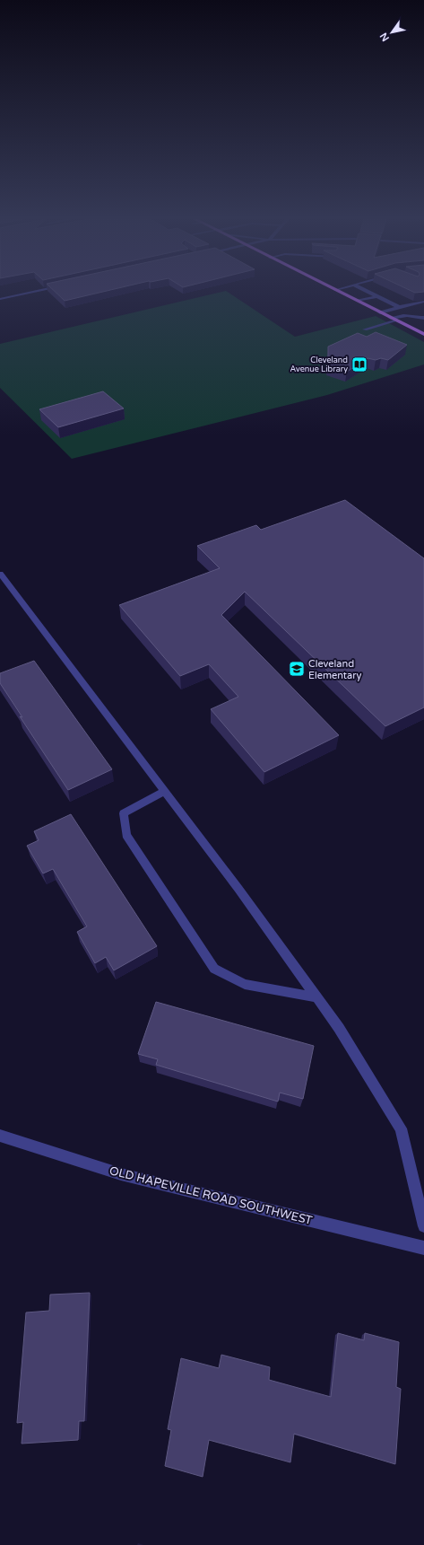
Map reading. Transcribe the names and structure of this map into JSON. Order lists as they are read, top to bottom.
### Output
{
  "streets": {
    "street": ["OLD HAPEVILLE ROAD SOUTHWEST"]
  },
  "places": {
    "library": ["Cleveland Avenue Library"],
    "school or university": ["Cleveland Elementary"]
  },
  "north": "bottom left"
}
